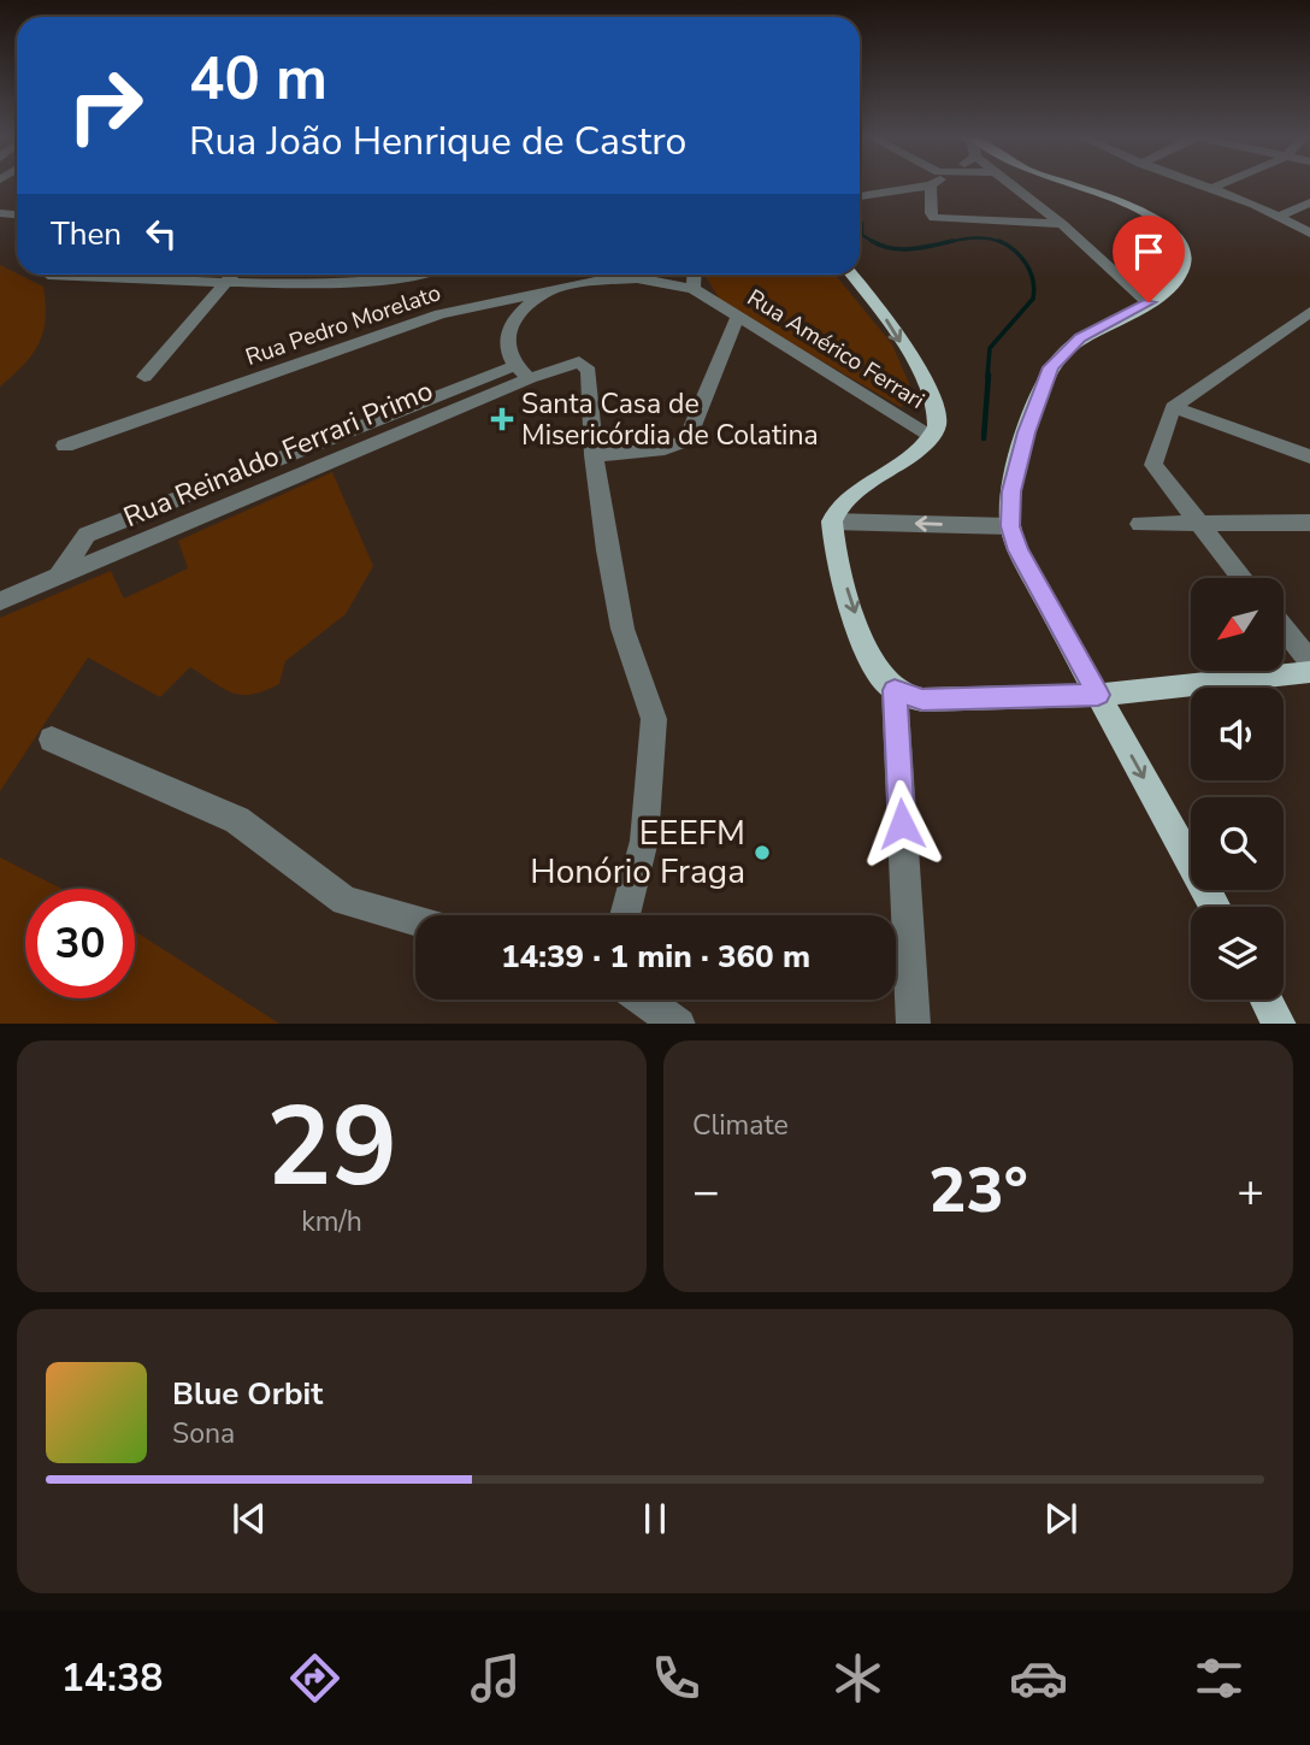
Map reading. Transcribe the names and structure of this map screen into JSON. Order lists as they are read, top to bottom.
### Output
{
  "streets": {
    "street": ["Rua Pedro Morelato", "Rua Américo Ferrari", "Rua Reinaldo Ferrari Primo"]
  },
  "crossings": [
    ["Rua Pedro Morelato", "Rua Américo Ferrari"]
  ],
  "places": {
    "health": ["Santa Casa de Misericórdia de Colatina"],
    "other": ["EEEFM Honório Fraga"]
  },
  "north": "bottom left",
  "page": {
    "turn": ["40 m", "Rua João Henrique de Castro"],
    "then": "Then",
    "limit": "30",
    "trip": "14:39 · 1 min · 360 m",
    "tile": [
      ["29", "km/h"],
      "Climate"
    ],
    "heat": ["−", "23°", "+"],
    "song": ["Blue Orbit", "Sona"],
    "tabs": "14:38"
  }
}
